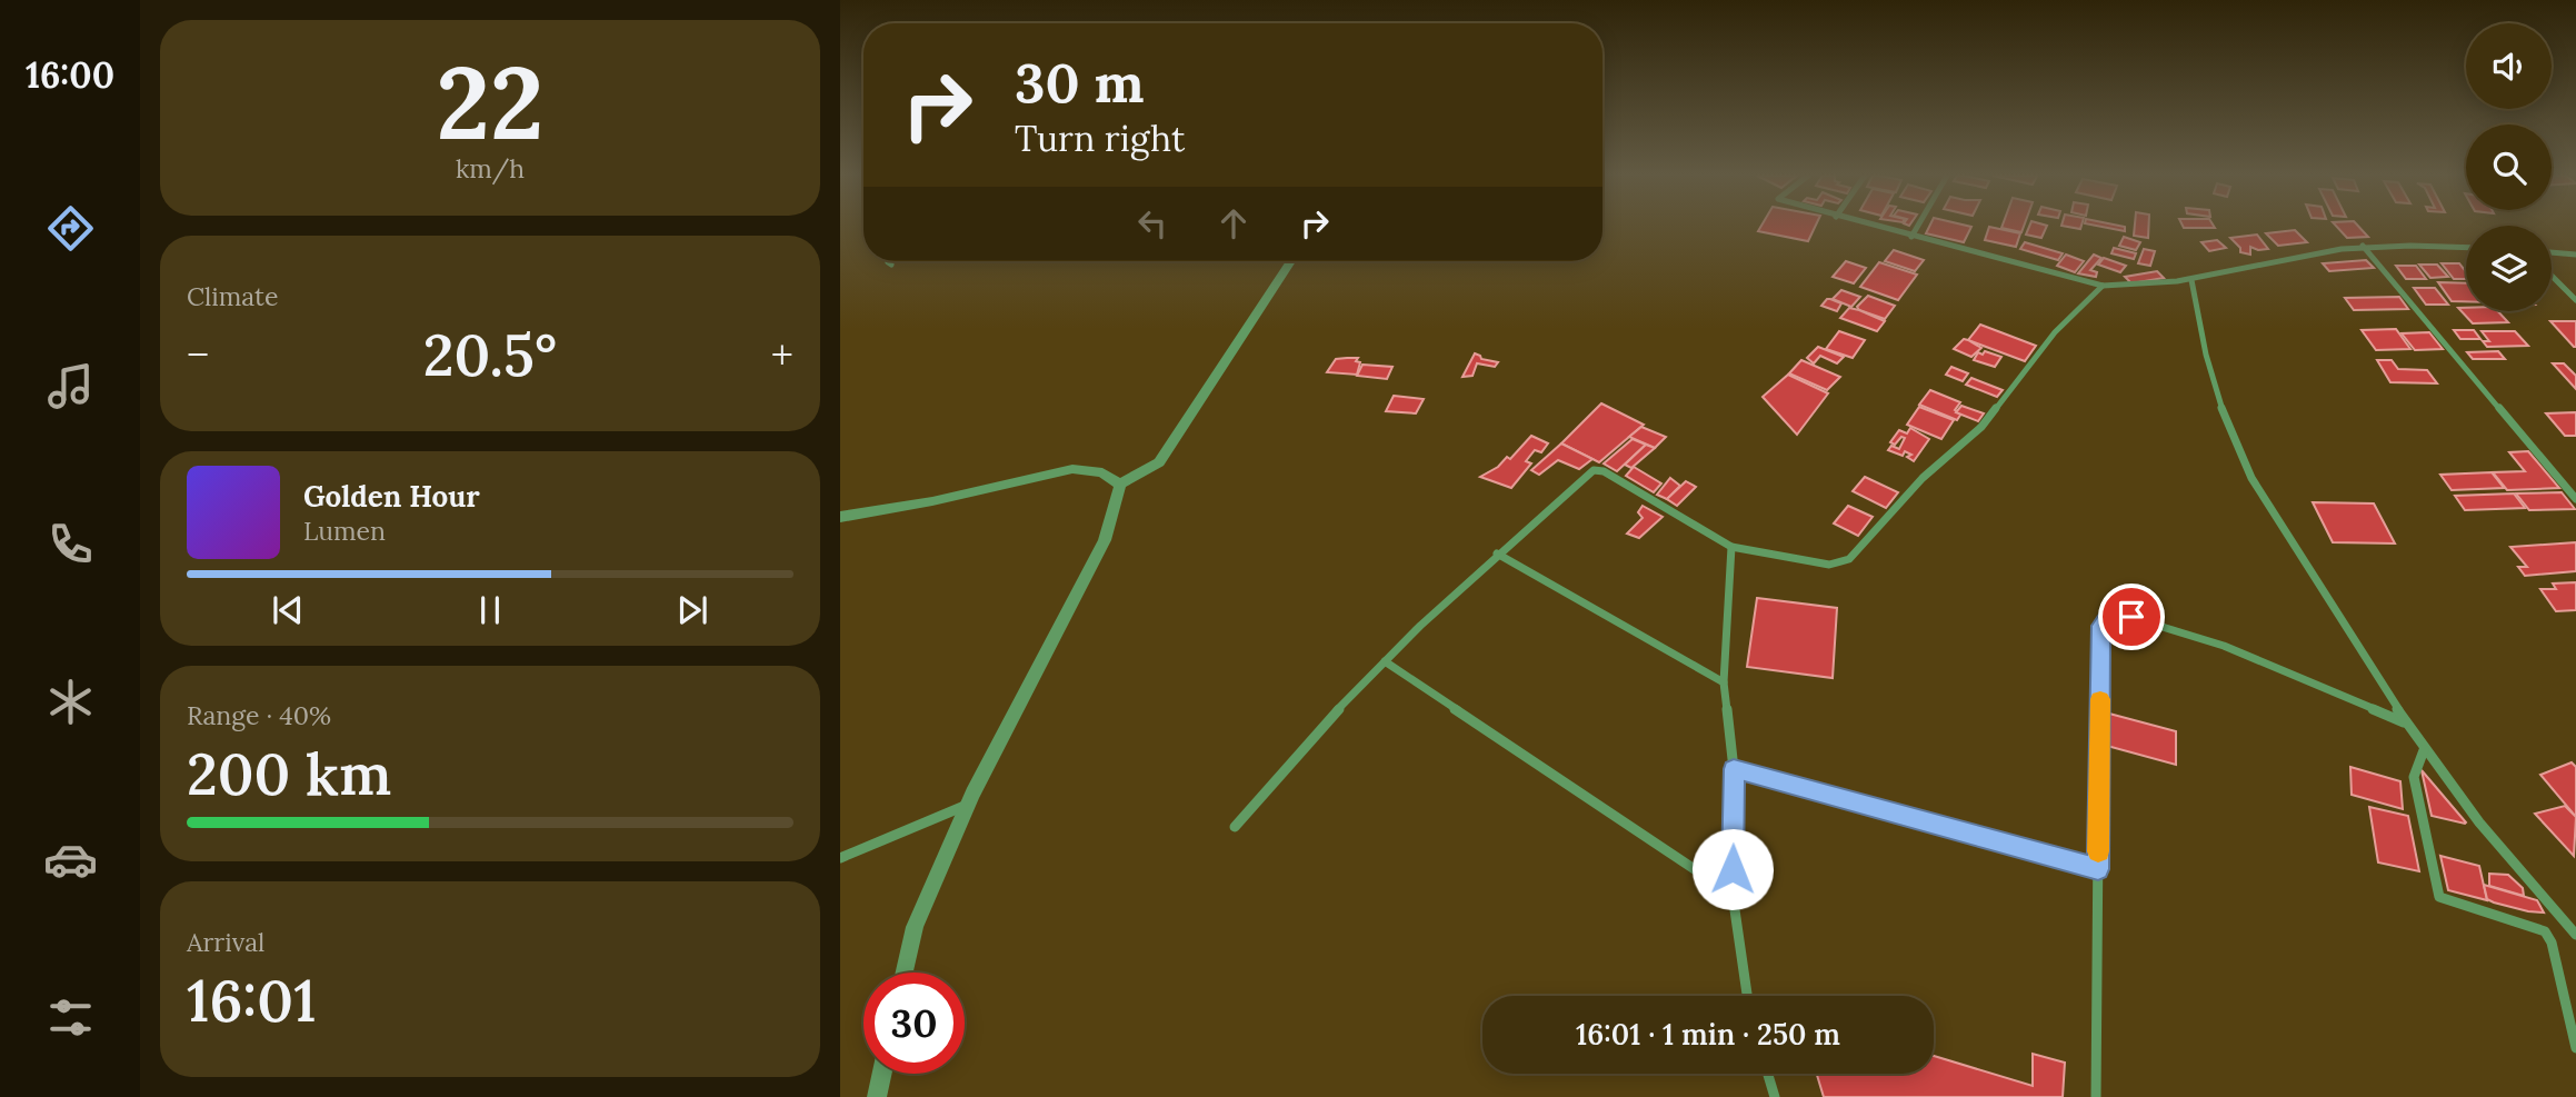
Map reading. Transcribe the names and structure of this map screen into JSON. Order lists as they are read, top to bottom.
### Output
{
  "page": {
    "tabs": "16:00",
    "tile": [
      ["22", "km/h"],
      "Climate",
      ["Range · 40%", "200 km"],
      ["Arrival", "16:01"]
    ],
    "turn": ["30 m", "Turn right"],
    "heat": ["−", "20.5°", "+"],
    "song": ["Golden Hour", "Lumen"],
    "limit": "30",
    "trip": "16:01 · 1 min · 250 m"
  }
}
